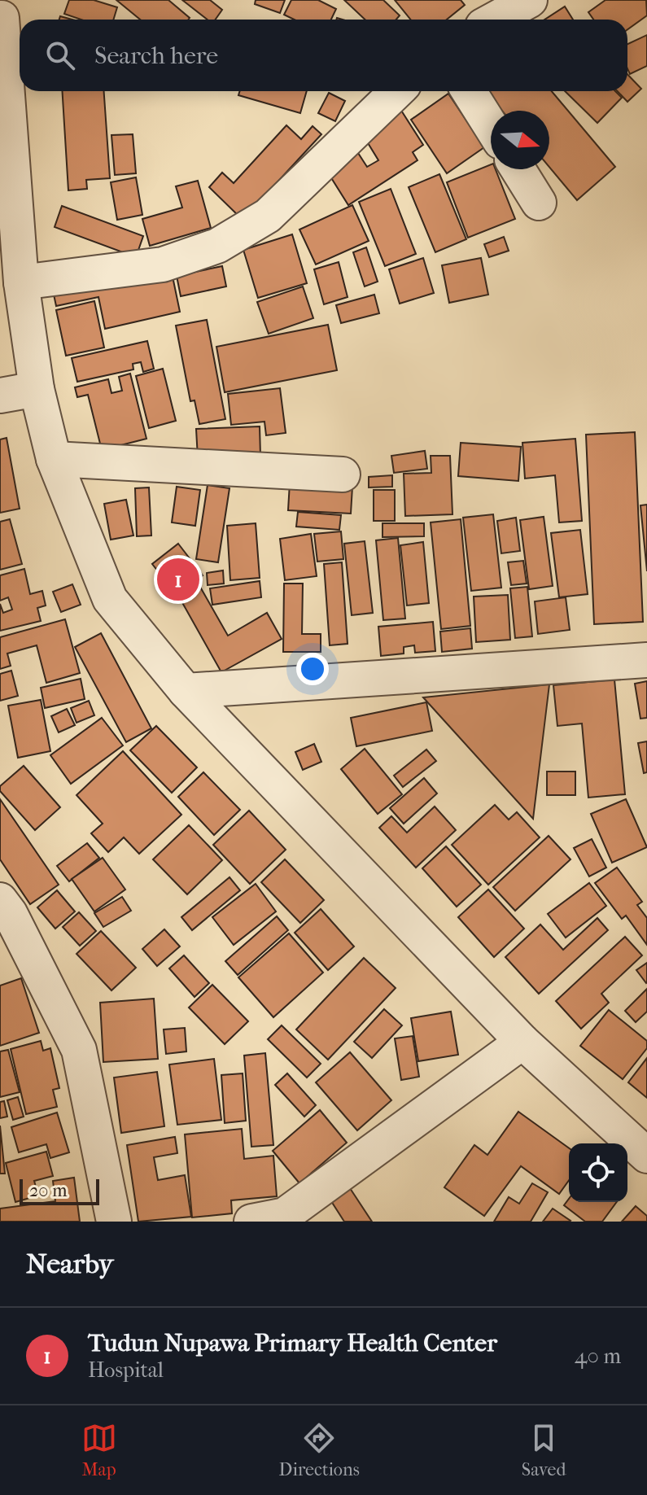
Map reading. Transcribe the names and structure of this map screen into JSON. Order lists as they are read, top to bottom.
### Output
{
  "scale_bar": "20 m",
  "north": "right",
  "page": {
    "search": "Search here",
    "pins": "1",
    "scale": "20 m",
    "heading": "Nearby",
    "list": [
      {
        "mark": "1",
        "name": "Tudun Nupawa Primary Health Center",
        "note": "Hospital",
        "value": "40 m"
      }
    ],
    "nav": ["Map", "Directions", "Saved"]
  }
}
